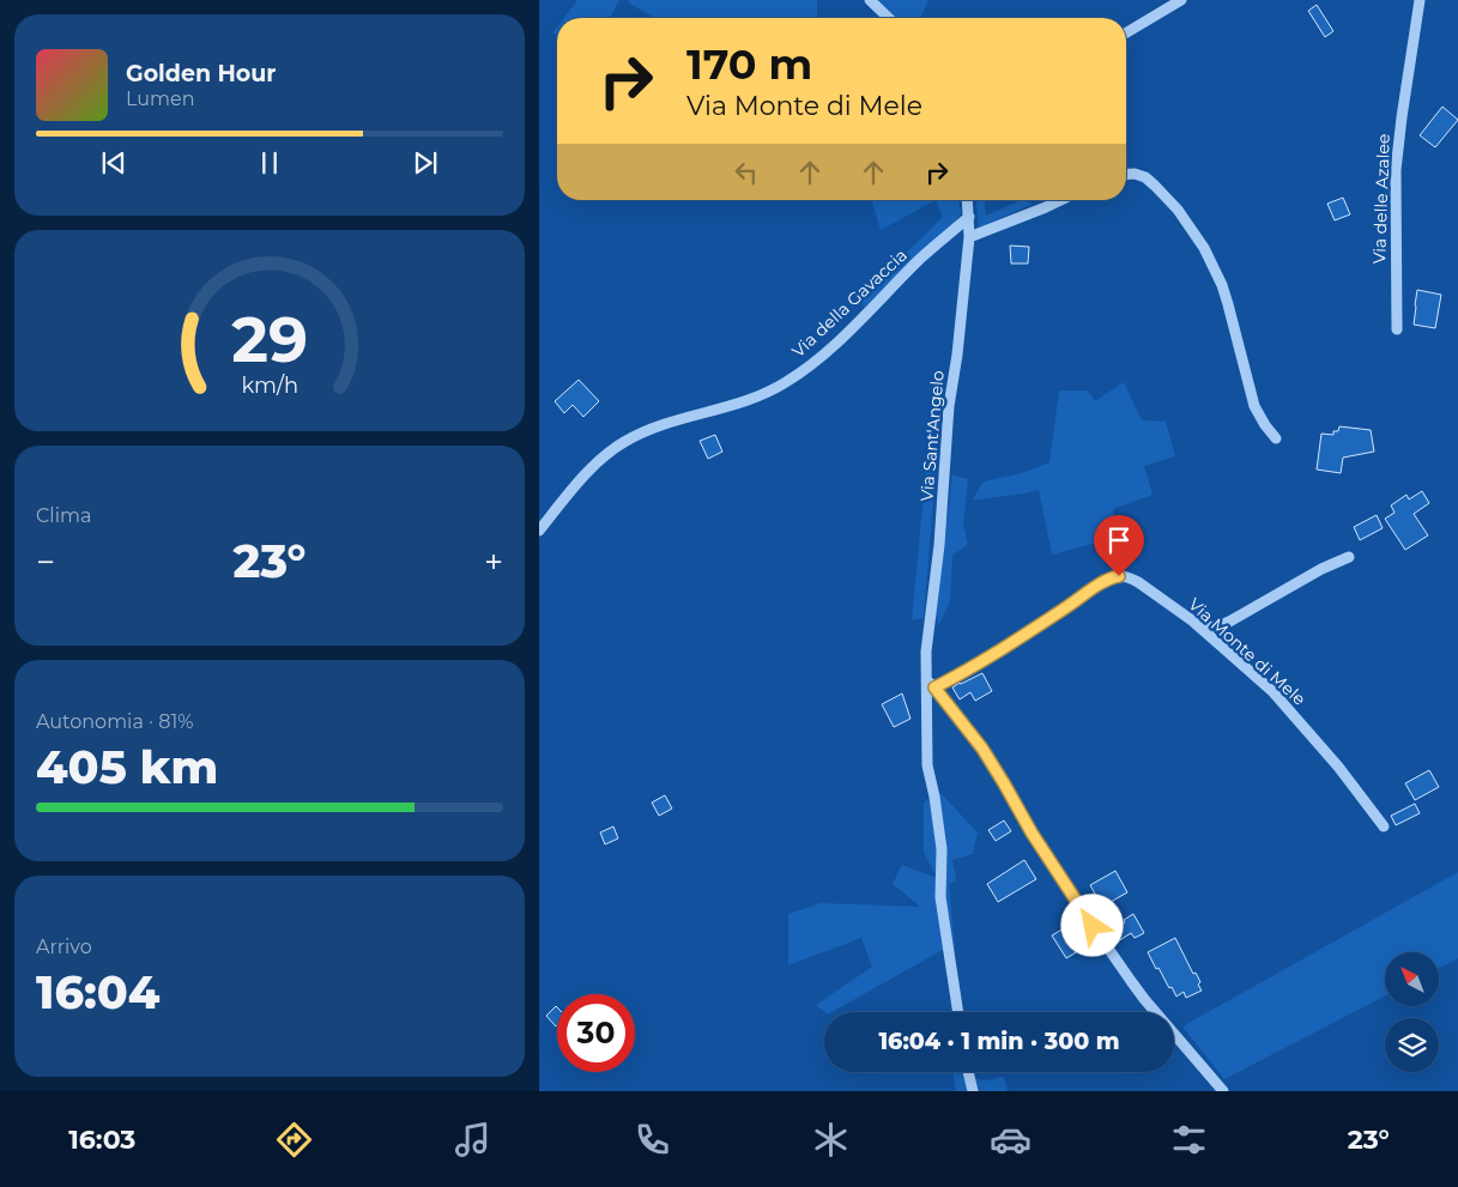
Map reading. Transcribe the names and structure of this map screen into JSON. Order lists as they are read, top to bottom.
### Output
{
  "streets": {
    "street": [
      "Via delle Azalee",
      "Via della Gavaccia",
      "Via Sant'Angelo",
      "Via Monte di Mele"
    ]
  },
  "crossings": [
    ["Via della Gavaccia", "Via Sant'Angelo"],
    ["Via Sant'Angelo", "Via Monte di Mele"]
  ],
  "north": "top left",
  "page": {
    "turn": ["170 m", "Via Monte di Mele"],
    "song": ["Golden Hour", "Lumen"],
    "tile": [
      "Clima",
      ["Autonomia · 81%", "405 km"],
      ["Arrivo", "16:04"]
    ],
    "heat": ["−", "23°", "+"],
    "limit": "30",
    "trip": "16:04 · 1 min · 300 m",
    "tabs": ["16:03", "23°"],
    "gauge": ["29", "km/h"]
  }
}
